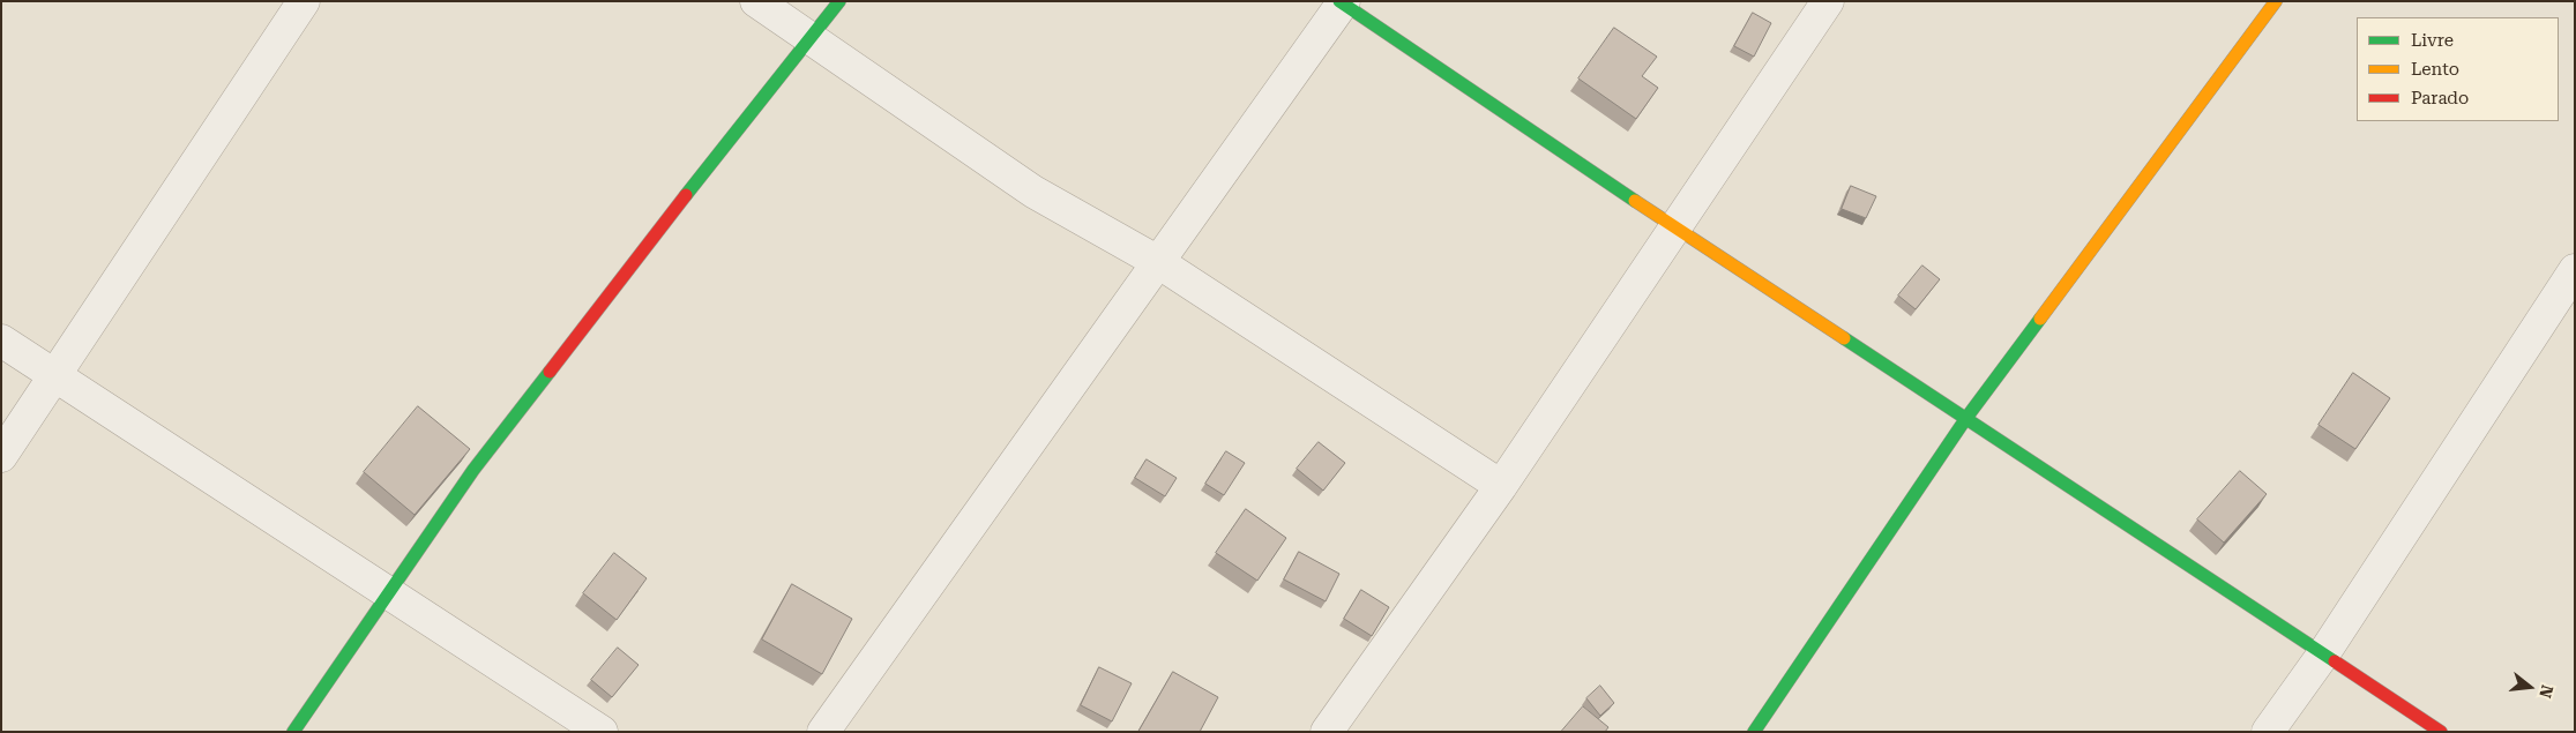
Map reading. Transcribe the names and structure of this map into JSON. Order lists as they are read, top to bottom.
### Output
{
  "legend": ["Livre", "Lento", "Parado"],
  "north": "right"
}
